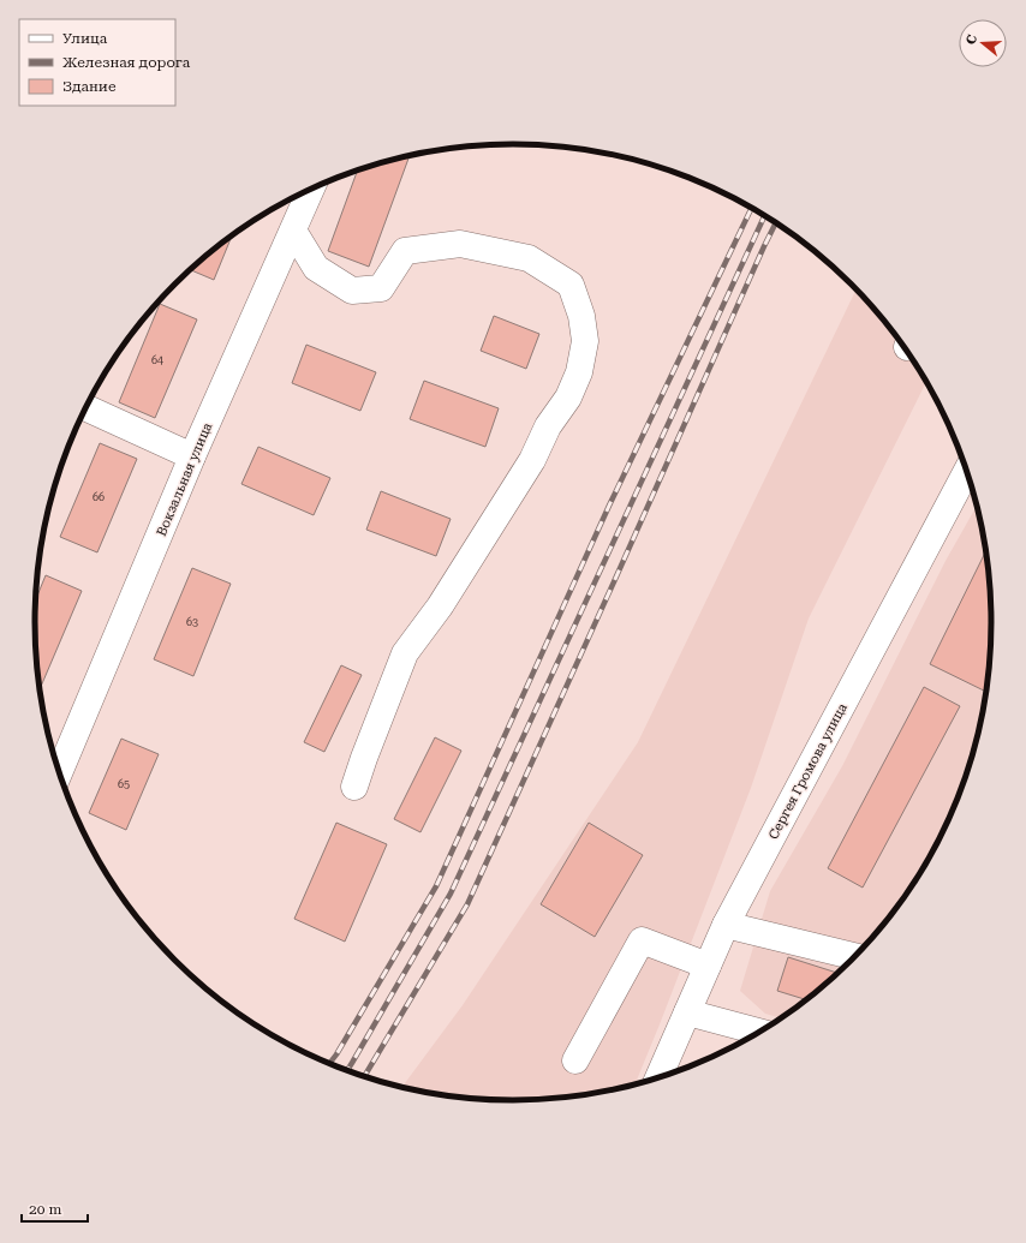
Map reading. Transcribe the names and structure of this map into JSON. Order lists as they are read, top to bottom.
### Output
{
  "streets": {
    "street": ["Вокзальная улица", "Сергея Громова улица"]
  },
  "house_numbers": [
    "64",
    "66",
    "63",
    "65"
  ],
  "legend": ["Улица", "Железная дорога", "Здание"],
  "scale_bar": "20 m",
  "north": "left"
}
